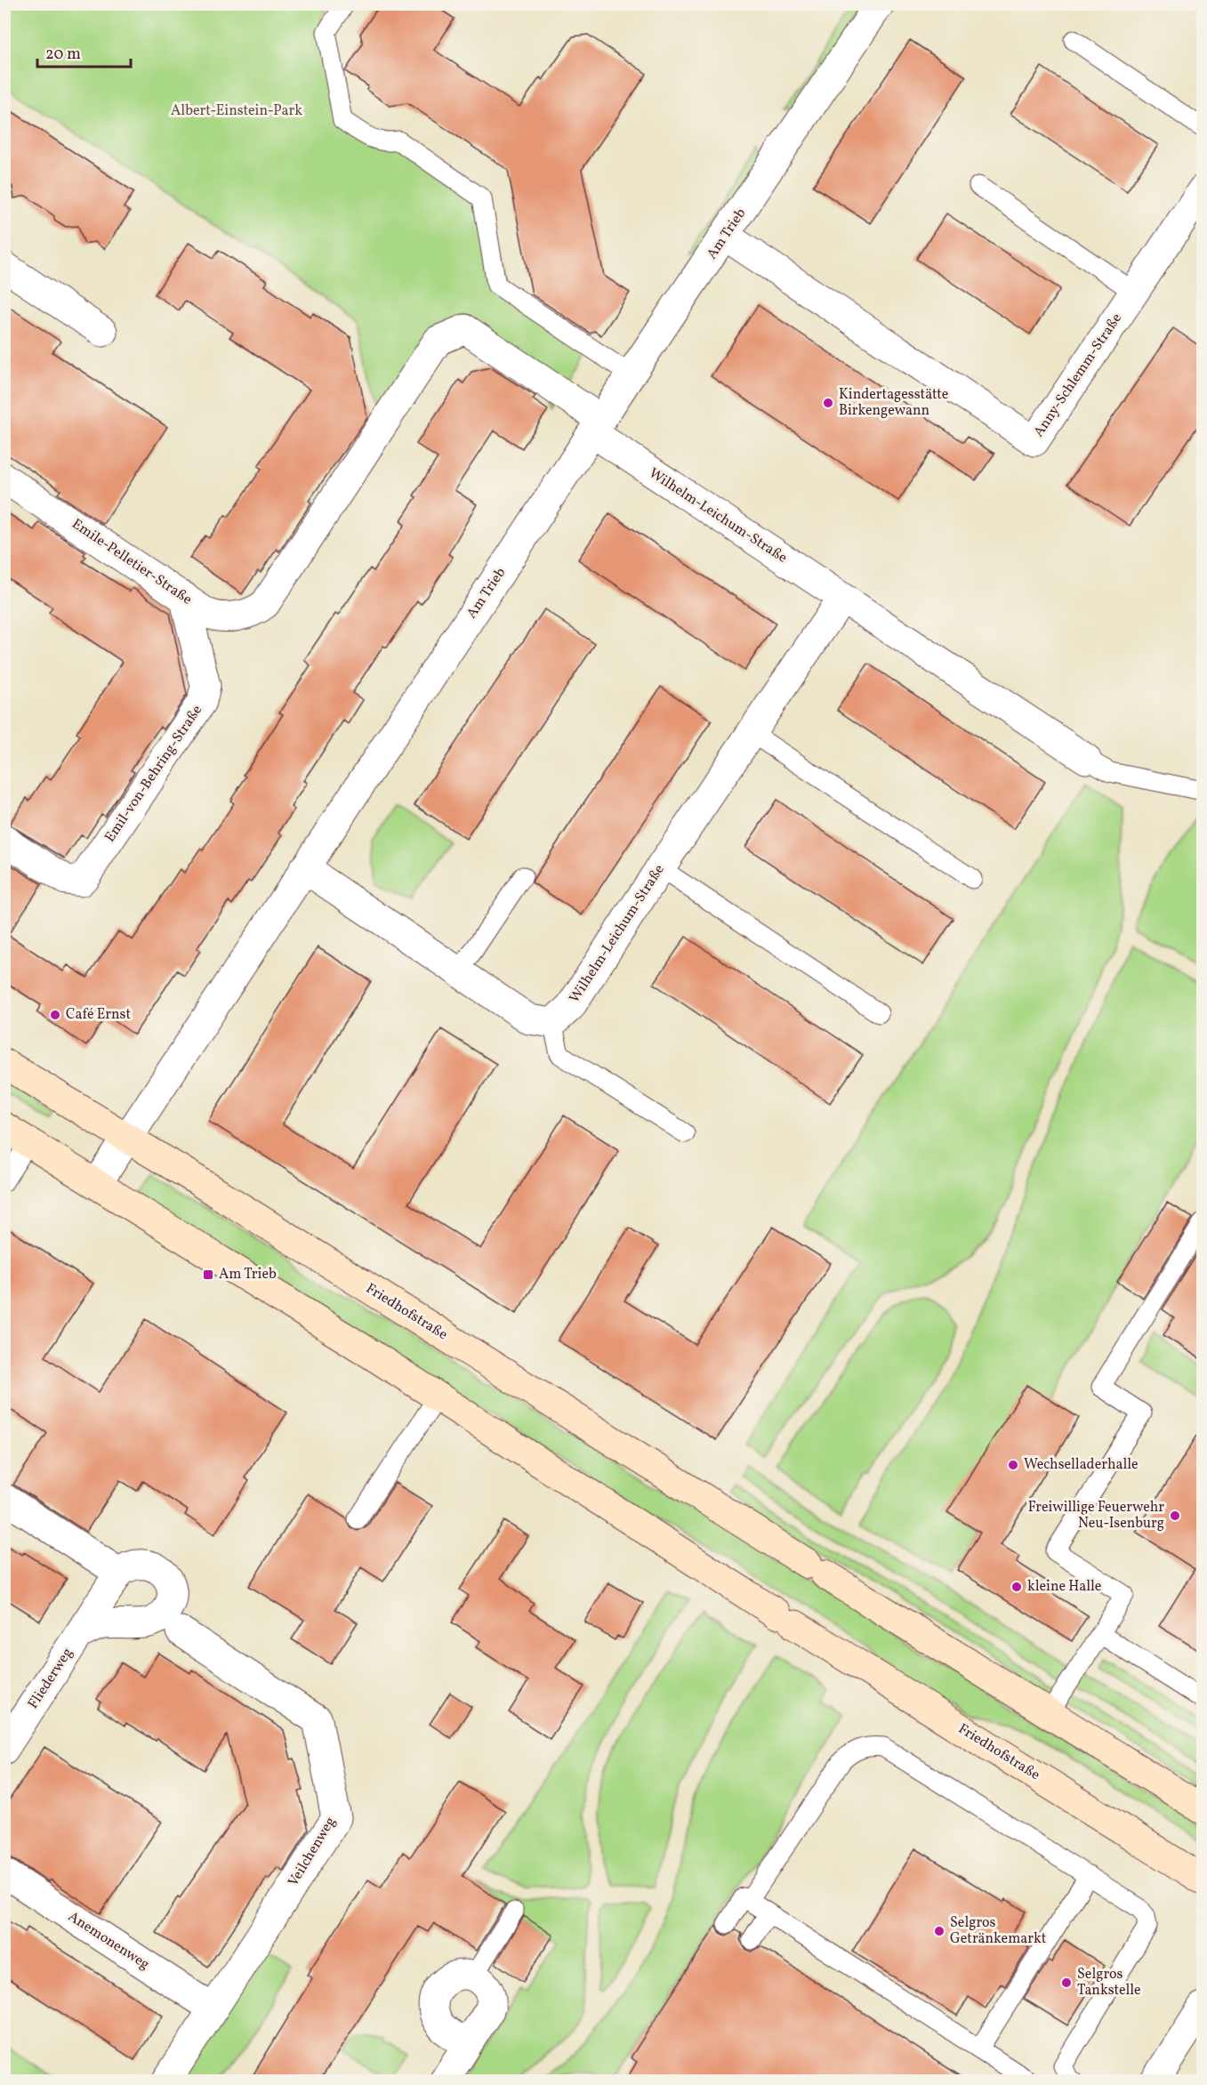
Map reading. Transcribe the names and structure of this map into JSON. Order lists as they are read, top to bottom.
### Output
{
  "streets": {
    "main road": ["Friedhofstraße"],
    "street": [
      "Am Trieb",
      "Anny-Schlemm-Straße",
      "Wilhelm-Leichum-Straße",
      "Emile-Pelletier-Straße",
      "Emil-von-Behring-Straße",
      "Fliederweg",
      "Veilchenweg",
      "Anemonenweg"
    ]
  },
  "crossings": [
    ["Am Trieb", "Anny-Schlemm-Straße"],
    ["Am Trieb", "Wilhelm-Leichum-Straße"],
    ["Am Trieb", "Friedhofstraße"],
    ["Wilhelm-Leichum-Straße", "Emile-Pelletier-Straße"],
    ["Emile-Pelletier-Straße", "Emil-von-Behring-Straße"],
    ["Veilchenweg", "Anemonenweg"]
  ],
  "parks": ["Albert-Einstein-Park"],
  "places": {
    "other": [
      "Kindertagesstätte Birkengewann",
      "Café Ernst",
      "Wechselladerhalle",
      "Freiwillige Feuerwehr Neu-Isenburg",
      "kleine Halle",
      "Selgros Getränkemarkt",
      "Selgros Tankstelle"
    ],
    "transit": ["Am Trieb"]
  },
  "scale_bar": "20 m"
}
